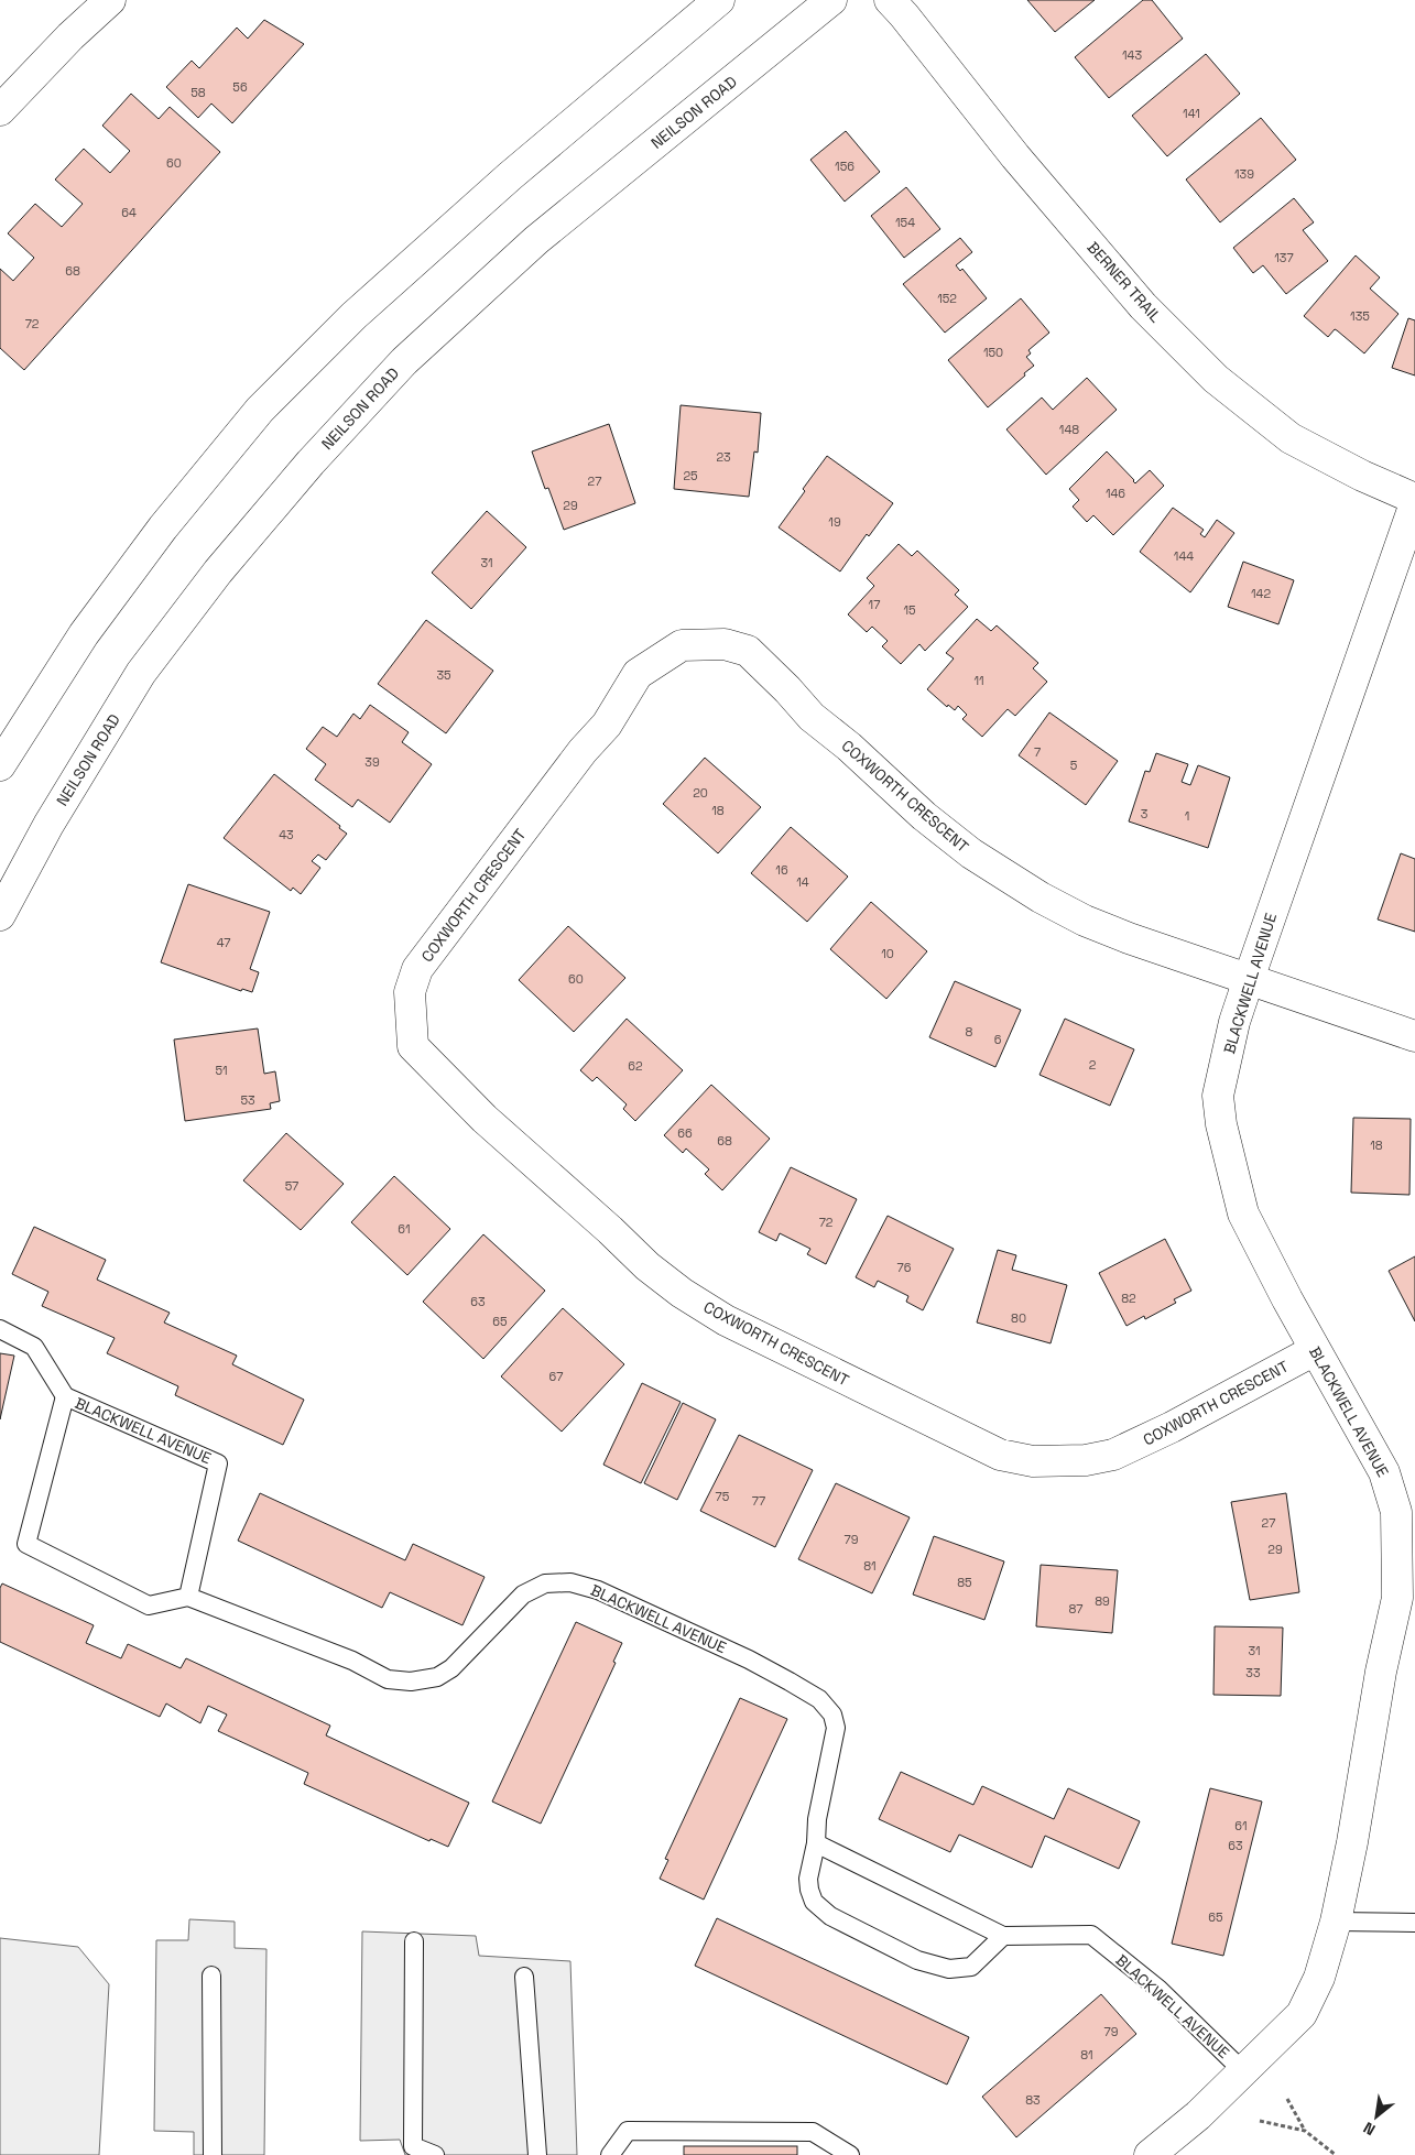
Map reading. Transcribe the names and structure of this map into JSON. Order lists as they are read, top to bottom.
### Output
{
  "streets": {
    "street": [
      "NEILSON ROAD",
      "BERNER TRAIL",
      "COXWORTH CRESCENT",
      "BLACKWELL AVENUE"
    ]
  },
  "crossings": [
    ["COXWORTH CRESCENT", "BLACKWELL AVENUE"]
  ],
  "house_numbers": [
    "143",
    "56",
    "58",
    "141",
    "60",
    "156",
    "139",
    "64",
    "154",
    "137",
    "68",
    "152",
    "135",
    "72",
    "150",
    "148",
    "23",
    "25",
    "27",
    "146",
    "29",
    "19",
    "144",
    "31",
    "142",
    "17",
    "15",
    "35",
    "11",
    "7",
    "39",
    "5",
    "20",
    "18",
    "3",
    "1",
    "43",
    "16",
    "14",
    "47",
    "10",
    "60",
    "8",
    "6",
    "2",
    "62",
    "51",
    "53",
    "66",
    "68",
    "18",
    "57",
    "72",
    "61",
    "76",
    "82",
    "63",
    "80",
    "65",
    "67",
    "75",
    "77",
    "27",
    "79",
    "29",
    "81",
    "85",
    "89",
    "87",
    "31",
    "33",
    "61",
    "63",
    "65",
    "79",
    "81",
    "83"
  ],
  "north": "bottom left"
}
